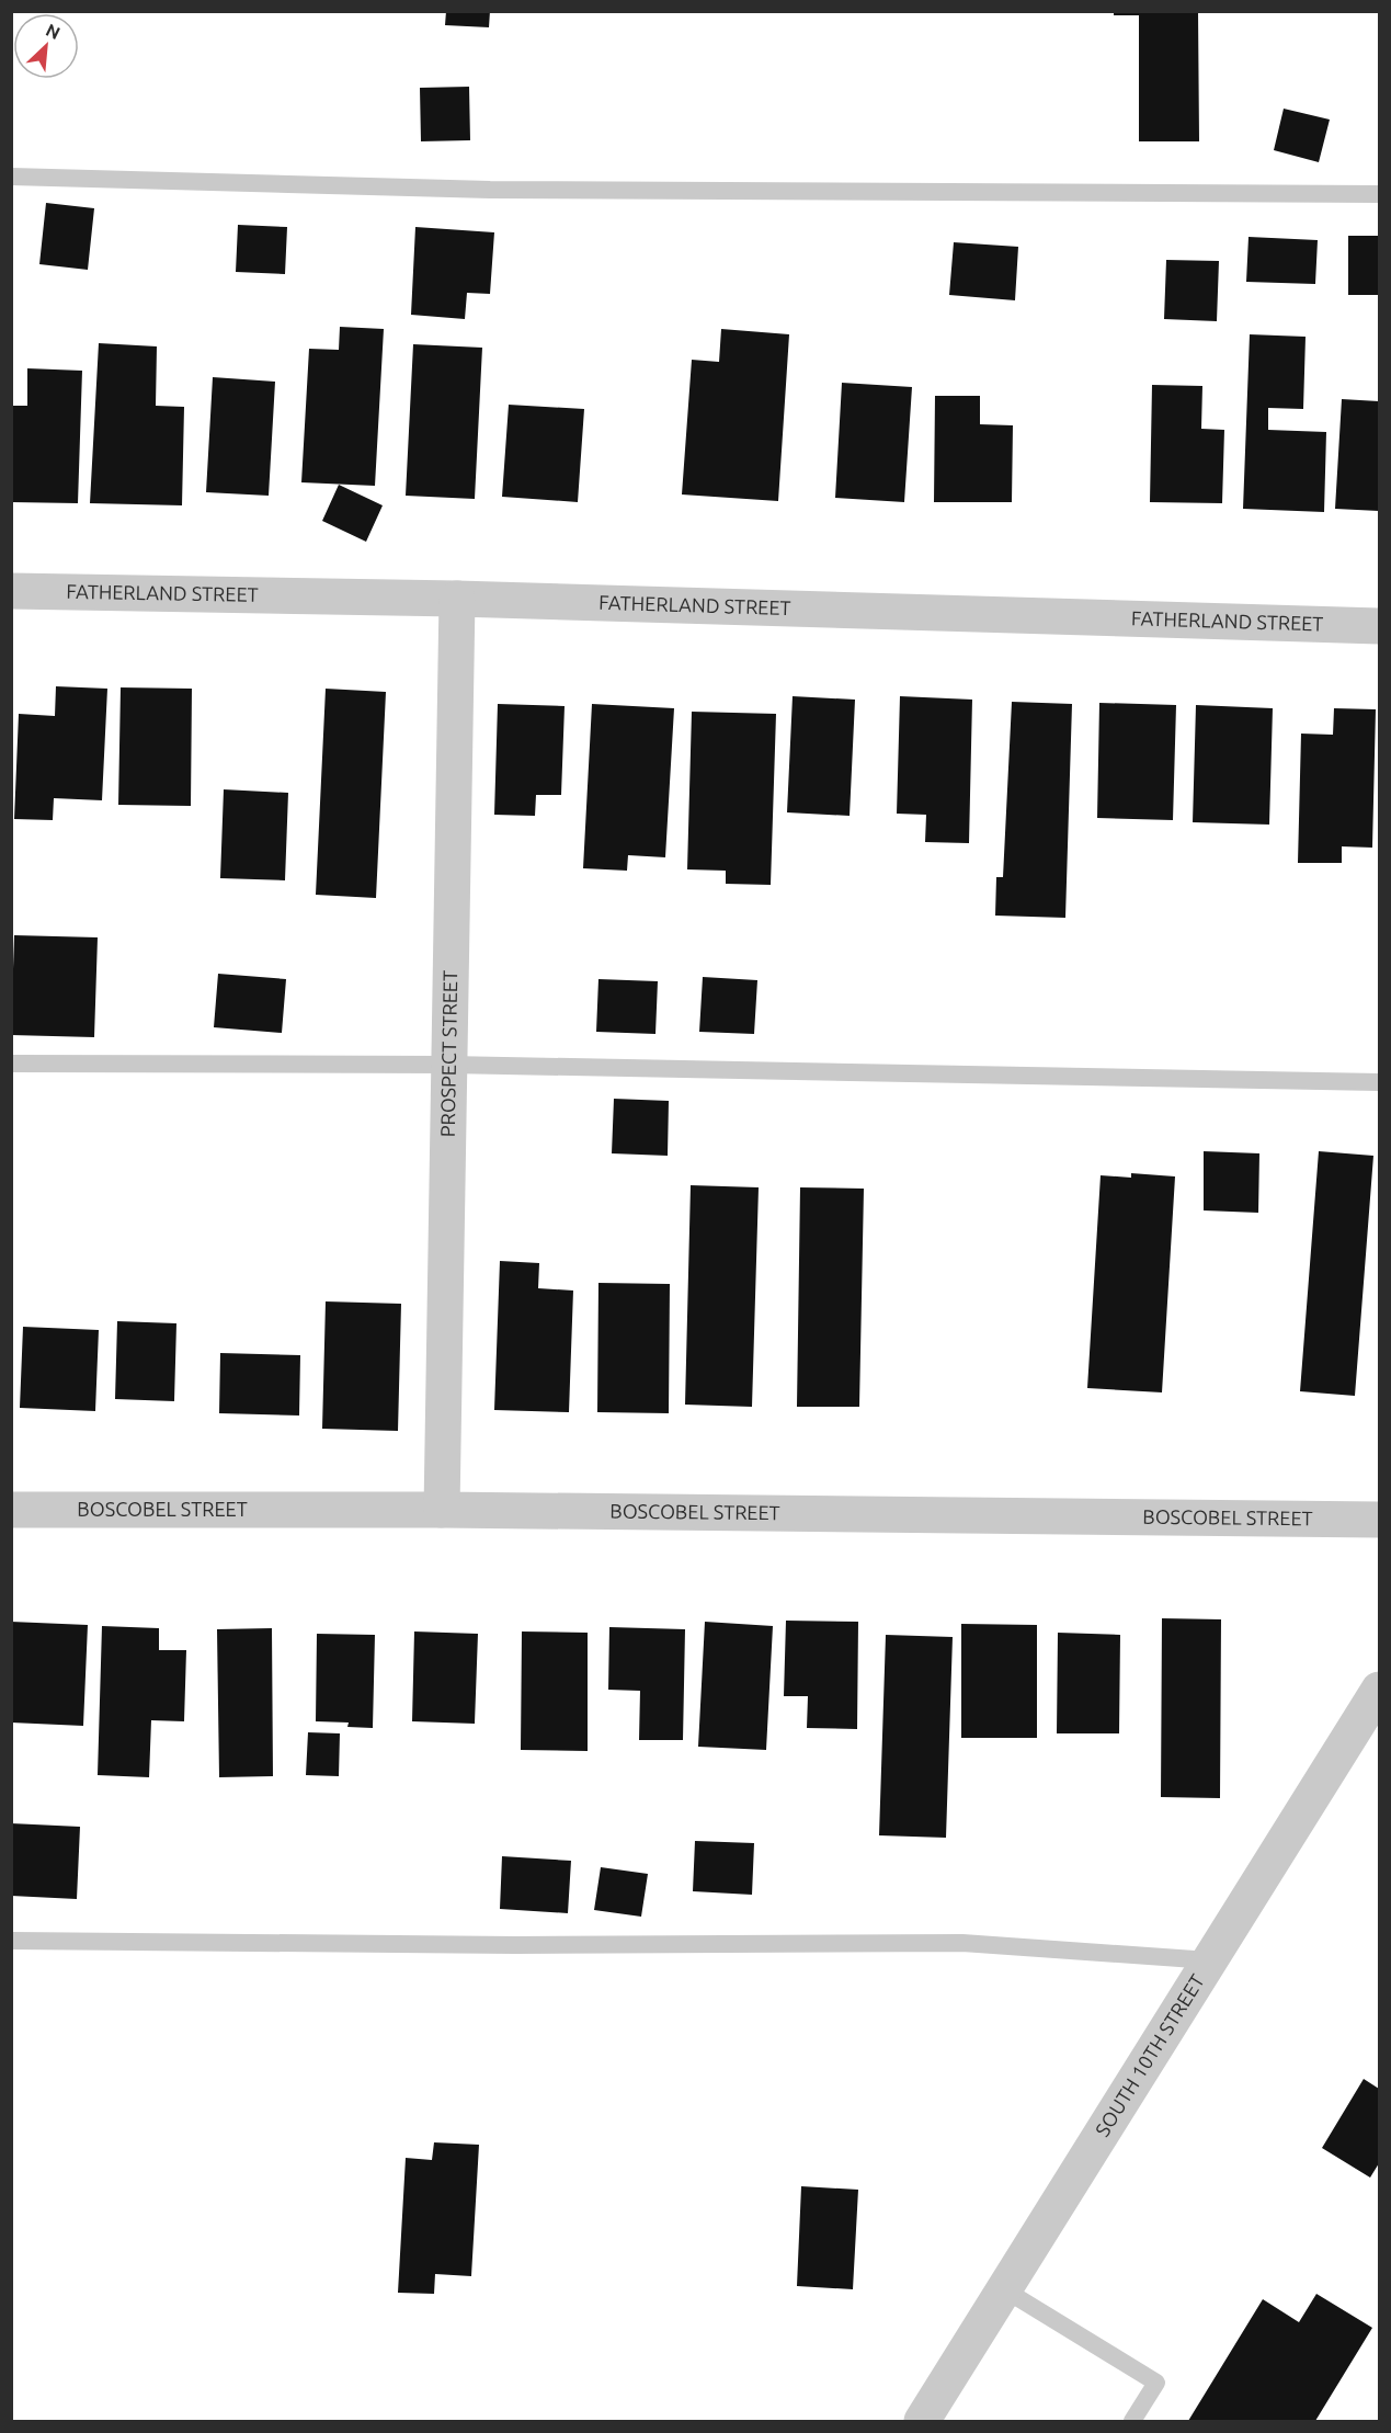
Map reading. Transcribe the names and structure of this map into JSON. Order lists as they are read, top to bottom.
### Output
{
  "streets": {
    "street": [
      "FATHERLAND STREET",
      "PROSPECT STREET",
      "BOSCOBEL STREET",
      "SOUTH 10TH STREET"
    ]
  },
  "crossings": [
    ["FATHERLAND STREET", "PROSPECT STREET"],
    ["PROSPECT STREET", "BOSCOBEL STREET"]
  ],
  "north": "top right"
}
